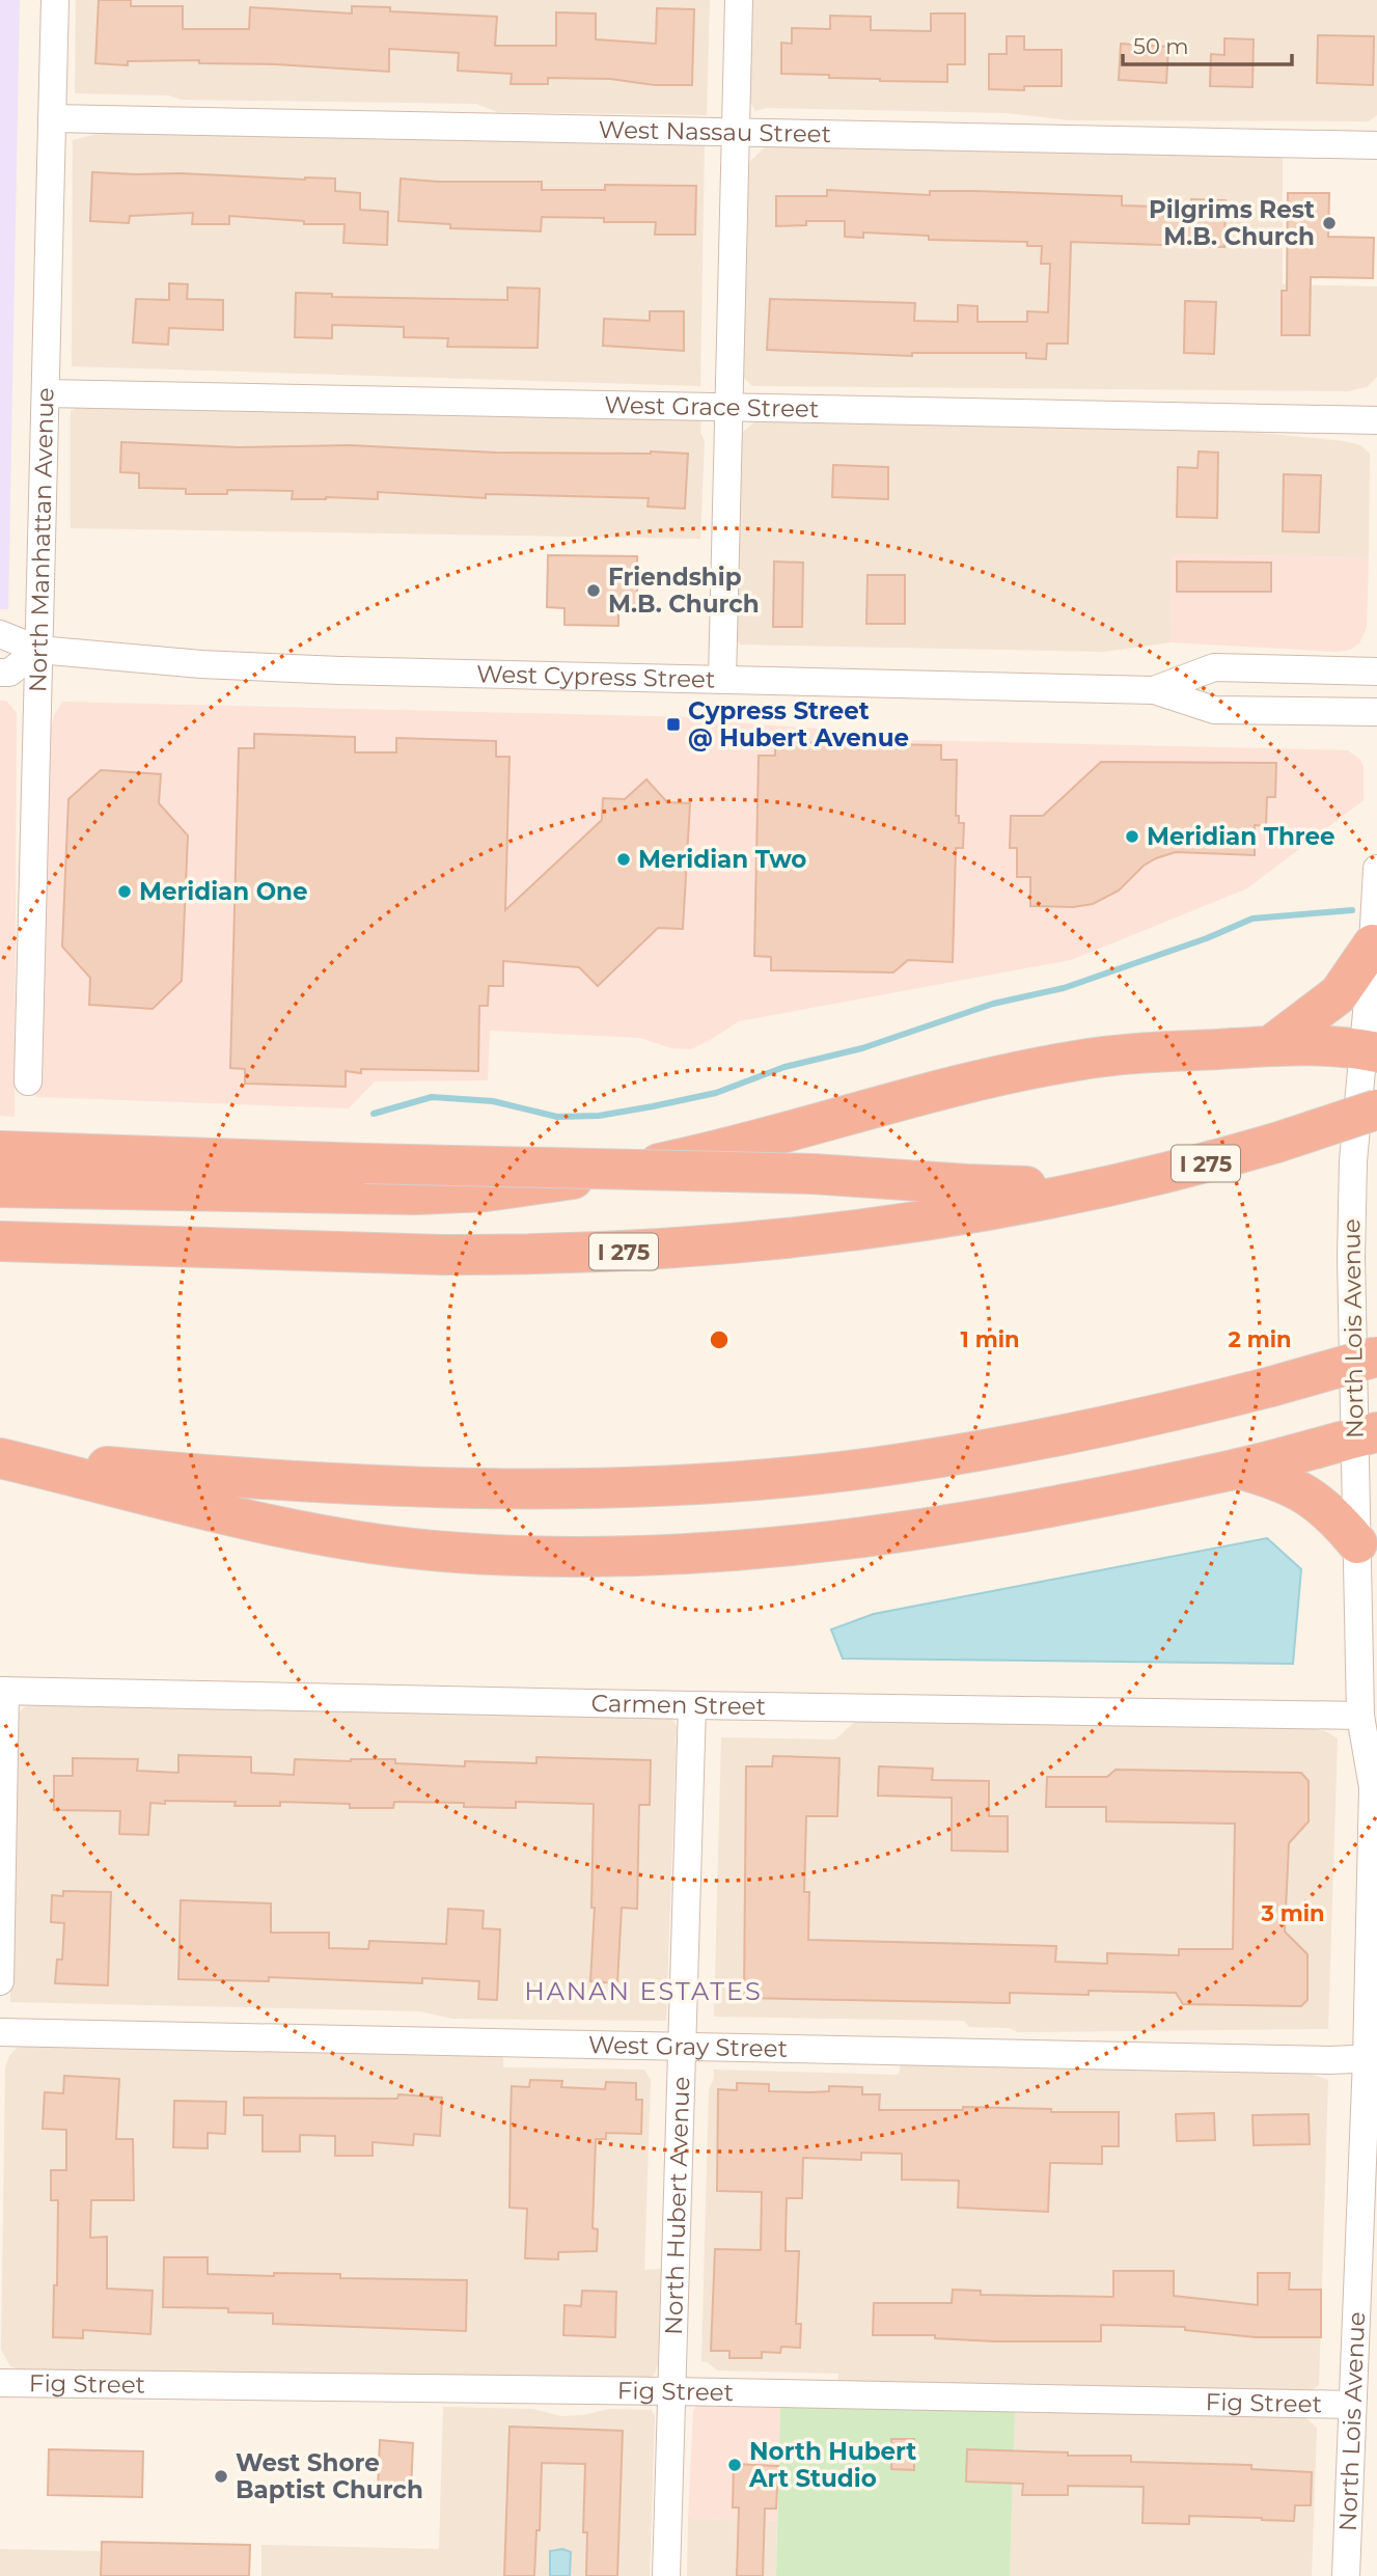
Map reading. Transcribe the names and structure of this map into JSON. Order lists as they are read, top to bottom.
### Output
{
  "streets": {
    "highway": ["I 275"],
    "street": [
      "West Nassau Street",
      "West Grace Street",
      "North Manhattan Avenue",
      "West Cypress Street",
      "North Lois Avenue",
      "Carmen Street",
      "West Gray Street",
      "North Hubert Avenue",
      "Fig Street"
    ]
  },
  "crossings": [
    ["West Nassau Street", "North Manhattan Avenue"],
    ["West Grace Street", "North Manhattan Avenue"],
    ["North Manhattan Avenue", "West Cypress Street"],
    ["North Lois Avenue", "Carmen Street"],
    ["North Lois Avenue", "West Gray Street"],
    ["North Lois Avenue", "Fig Street"],
    ["Carmen Street", "North Hubert Avenue"],
    ["West Gray Street", "North Hubert Avenue"],
    ["North Hubert Avenue", "Fig Street"]
  ],
  "districts": ["HANAN ESTATES"],
  "places": {
    "other": [
      "Pilgrims Rest M.B. Church",
      "Friendship M.B. Church",
      "Meridian Three",
      "Meridian Two",
      "Meridian One",
      "North Hubert Art Studio",
      "West Shore Baptist Church"
    ],
    "transit": ["Cypress Street @ Hubert Avenue"]
  },
  "scale_bar": "50 m",
  "rings": ["1 min", "2 min", "3 min"]
}
